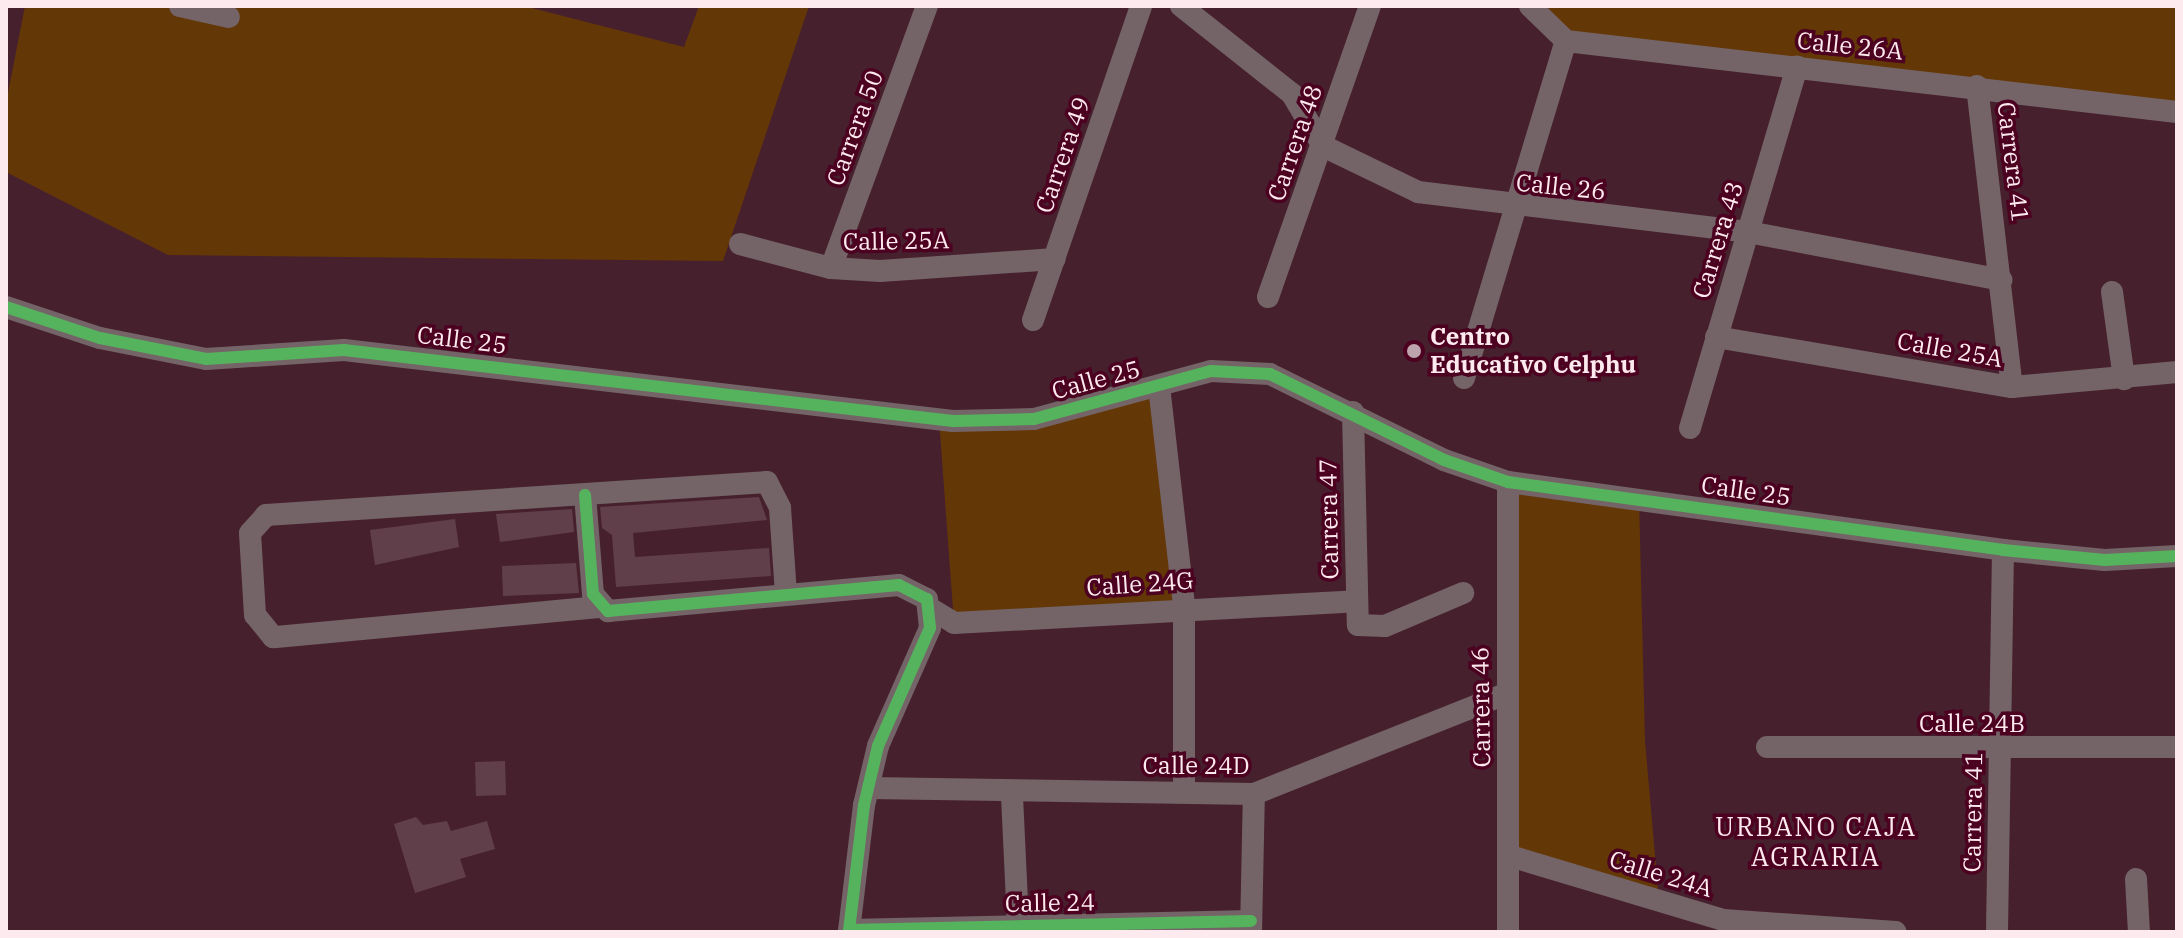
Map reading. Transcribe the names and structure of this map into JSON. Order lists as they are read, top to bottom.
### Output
{
  "streets": {
    "street": [
      "Calle 26A",
      "Carrera 50",
      "Carrera 48",
      "Carrera 49",
      "Carrera 41",
      "Calle 26",
      "Carrera 43",
      "Calle 25A",
      "Calle 25",
      "Carrera 47",
      "Calle 24G",
      "Carrera 46",
      "Calle 24B",
      "Calle 24D",
      "Calle 24A",
      "Calle 24"
    ]
  },
  "crossings": [
    ["Calle 26A", "Carrera 41"],
    ["Calle 26A", "Carrera 43"],
    ["Carrera 50", "Calle 25A"],
    ["Carrera 48", "Calle 26"],
    ["Carrera 49", "Calle 25A"],
    ["Carrera 41", "Calle 26"],
    ["Carrera 41", "Calle 25A"],
    ["Carrera 41", "Calle 25"],
    ["Carrera 41", "Calle 24B"],
    ["Calle 26", "Carrera 43"],
    ["Carrera 43", "Calle 25A"],
    ["Calle 25", "Carrera 47"],
    ["Calle 25", "Carrera 46"],
    ["Carrera 47", "Calle 24G"],
    ["Carrera 46", "Calle 24D"],
    ["Carrera 46", "Calle 24A"],
    ["Calle 24D", "Calle 24"]
  ],
  "districts": ["URBANO CAJA AGRARIA"],
  "places": ["Centro Educativo Celphu"]
}
